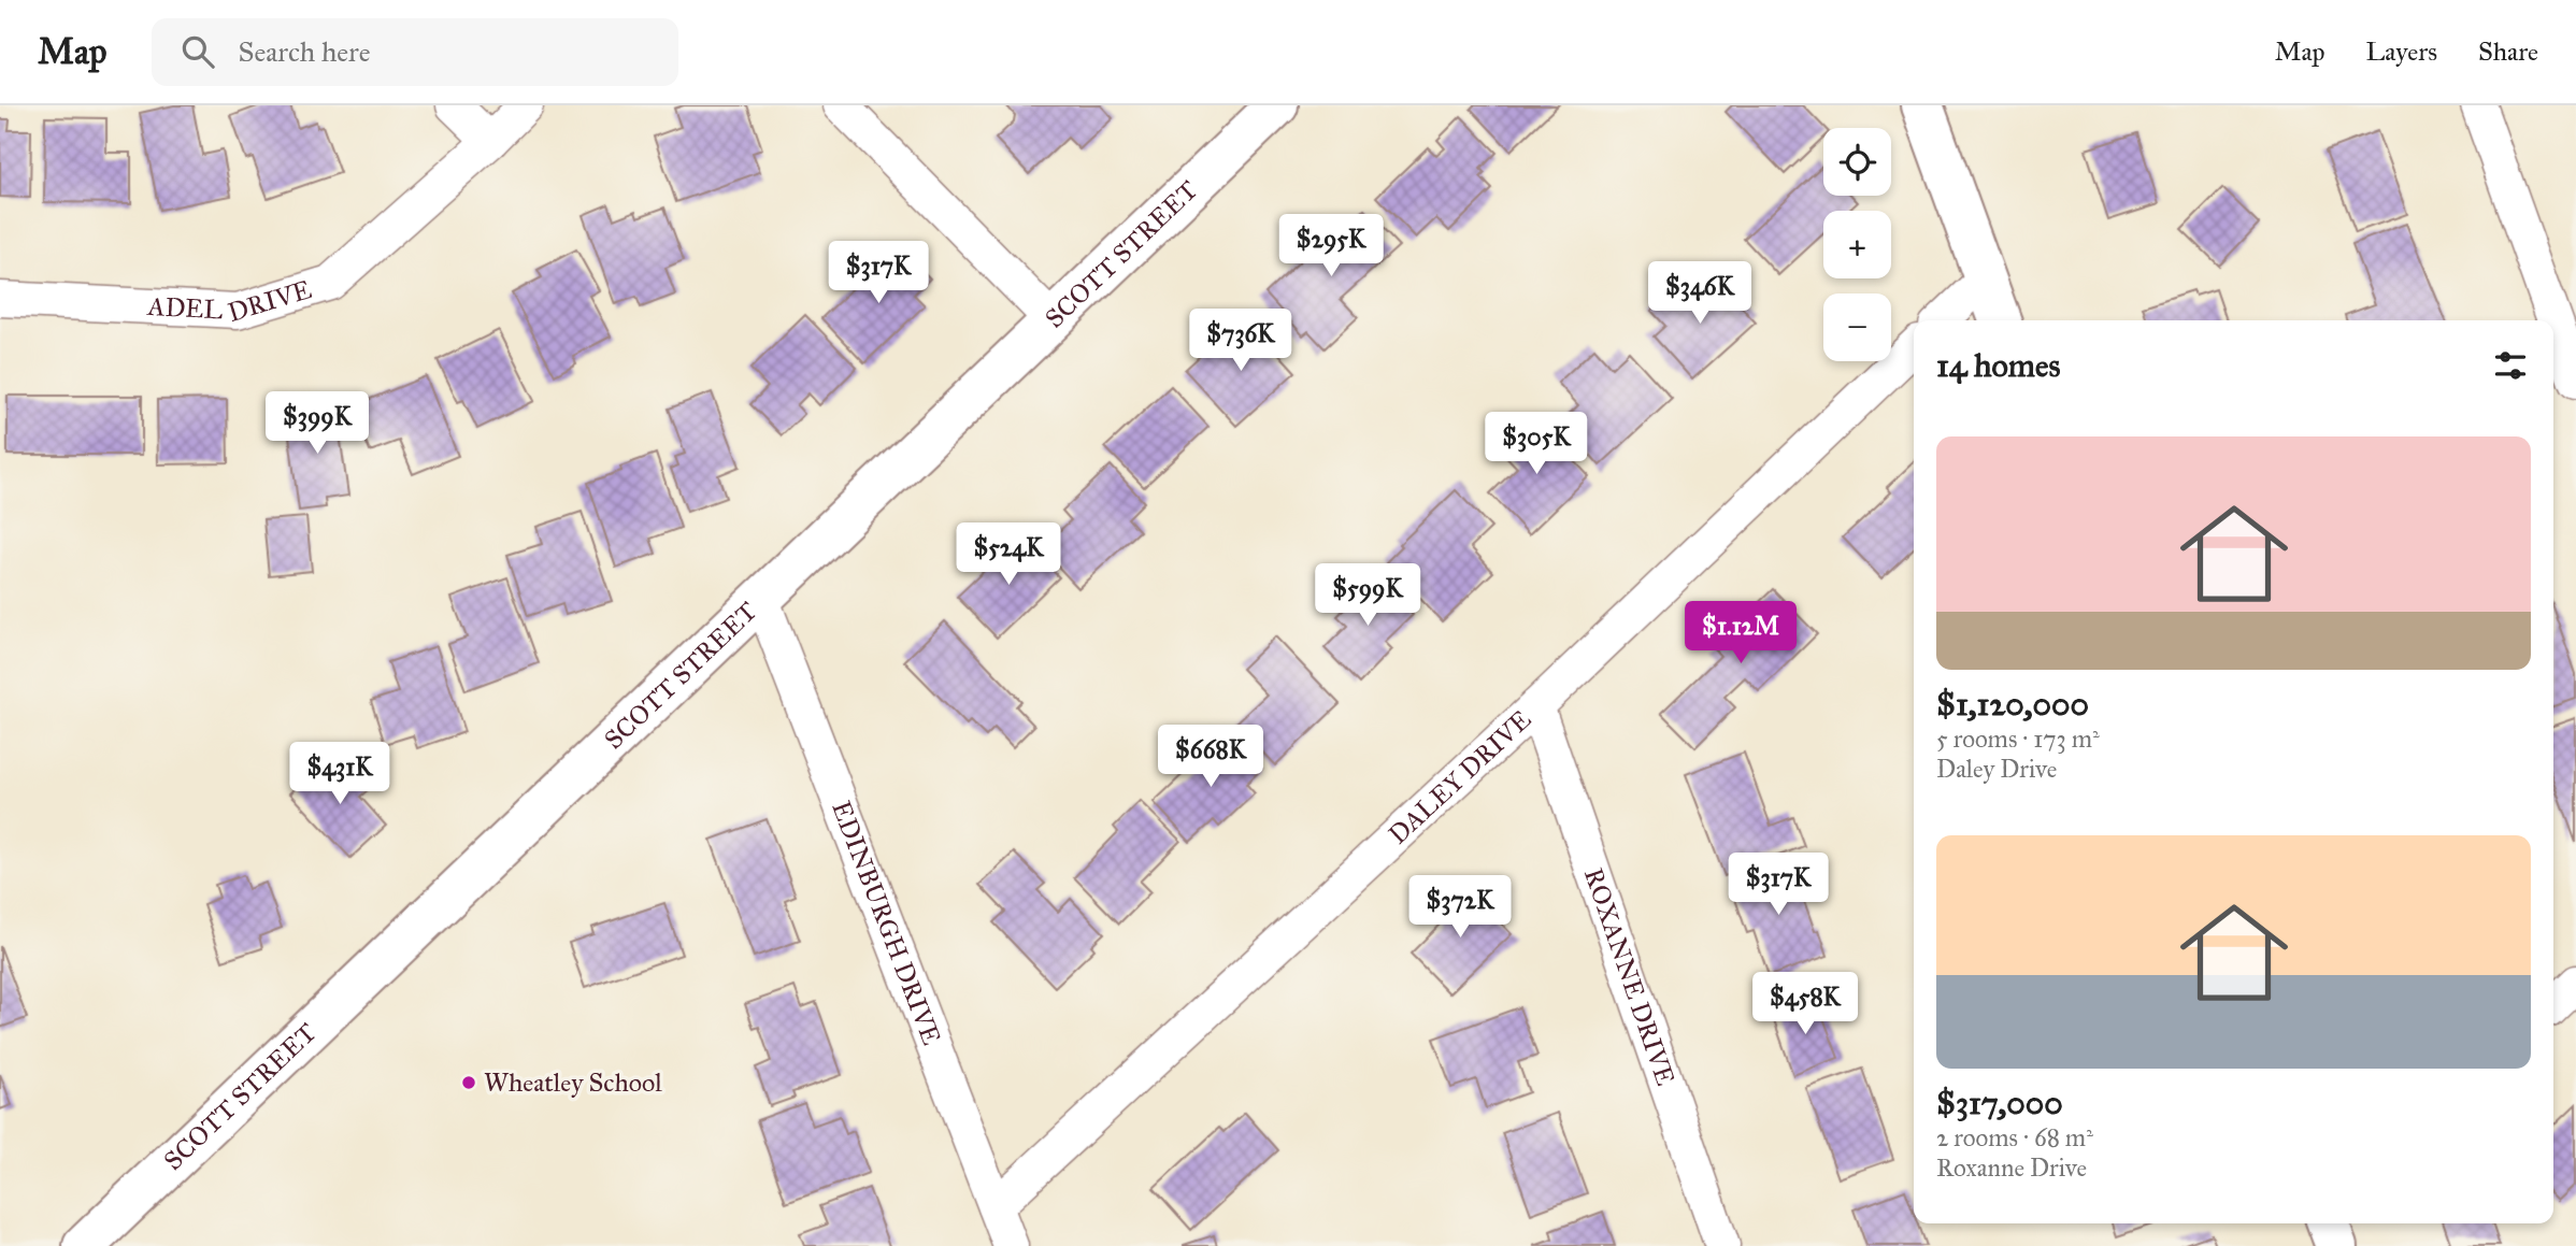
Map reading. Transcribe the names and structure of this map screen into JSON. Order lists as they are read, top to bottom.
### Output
{
  "streets": {
    "main road": ["SCOTT STREET"],
    "street": [
      "ADEL DRIVE",
      "DALEY DRIVE",
      "EDINBURGH DRIVE",
      "ROXANNE DRIVE"
    ]
  },
  "crossings": [
    ["SCOTT STREET", "EDINBURGH DRIVE"],
    ["DALEY DRIVE", "EDINBURGH DRIVE"],
    ["DALEY DRIVE", "ROXANNE DRIVE"]
  ],
  "places": ["Wheatley School"],
  "page": {
    "header": "Map",
    "search": "Search here",
    "nav": ["Map", "Layers", "Share"],
    "map_buttons": ["+", "−"],
    "price": [
      "$295K",
      "$317K",
      "$346K",
      "$736K",
      "$399K",
      "$305K",
      "$524K",
      "$599K",
      "$1.12M",
      "$668K",
      "$431K",
      "$317K",
      "$372K",
      "$458K"
    ],
    "heading": "14 homes",
    "list": [
      {
        "name": "$1,120,000",
        "note": "5 rooms · 173 m² · Daley Drive"
      },
      {
        "name": "$317,000",
        "note": "2 rooms · 68 m² · Roxanne Drive"
      }
    ]
  }
}
